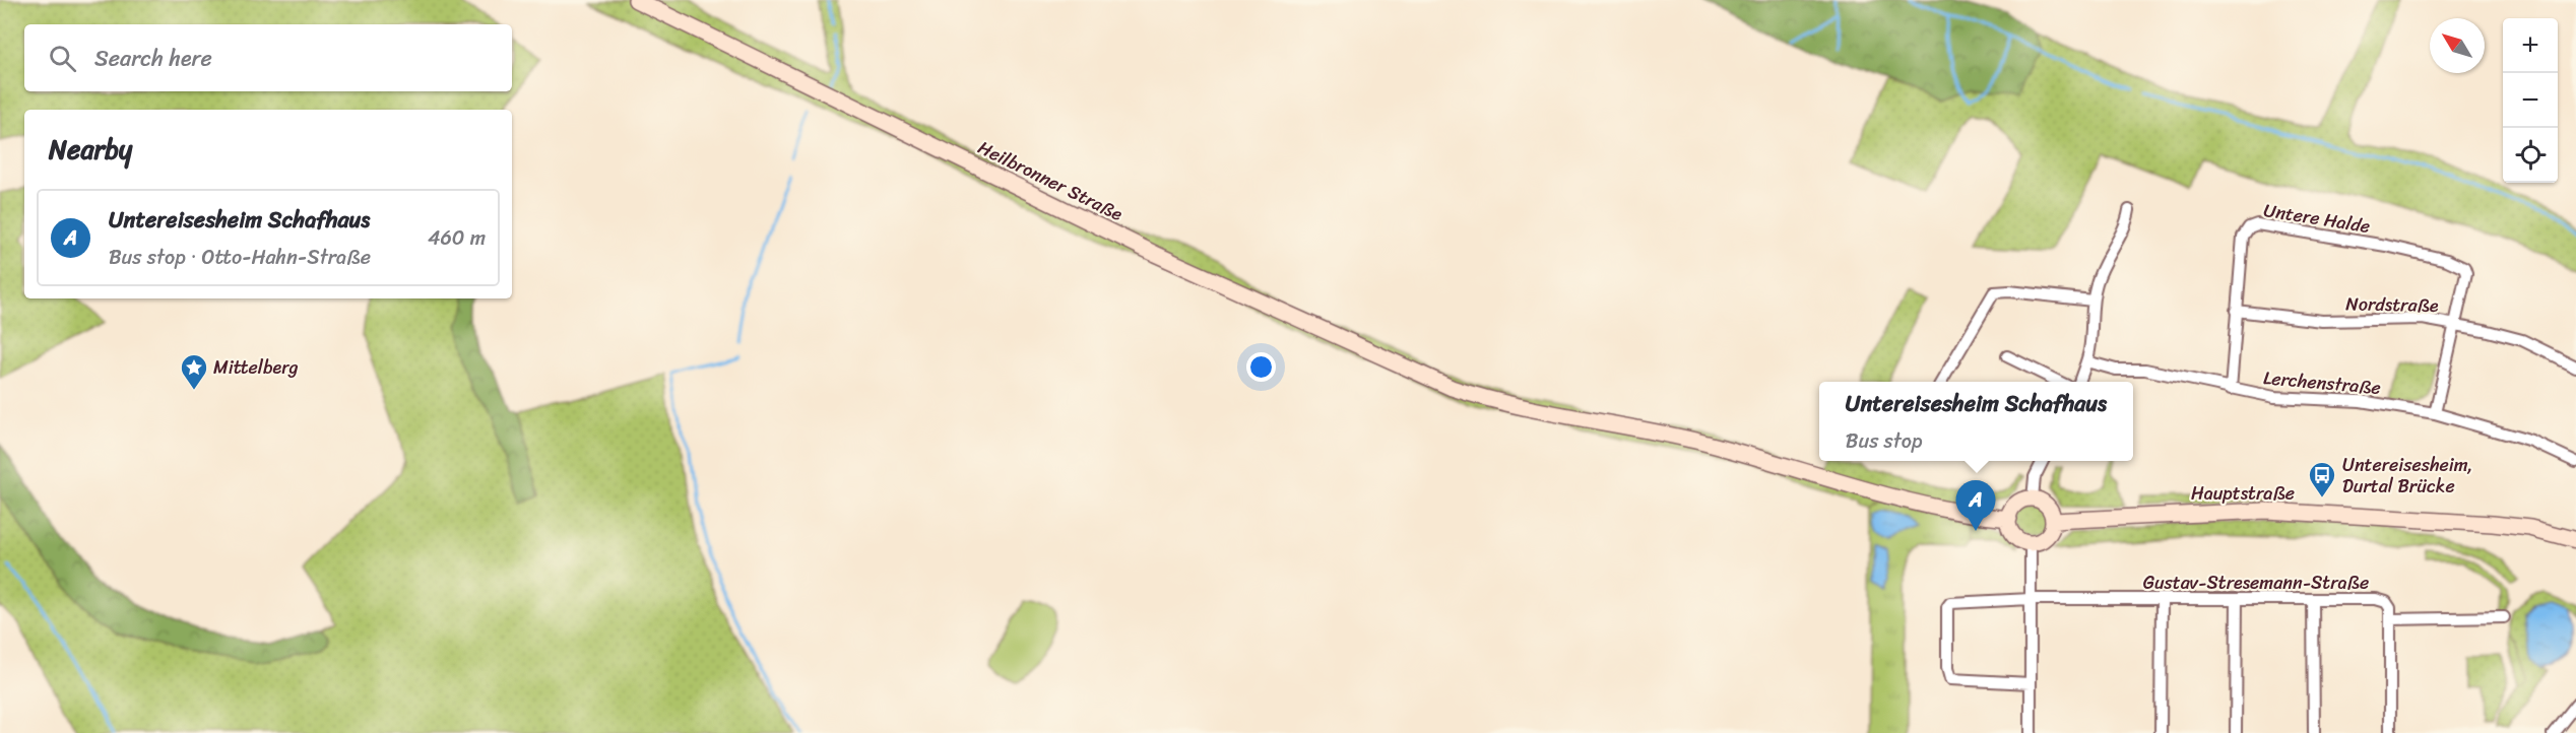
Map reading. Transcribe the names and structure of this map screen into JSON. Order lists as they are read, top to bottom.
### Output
{
  "streets": {
    "main road": ["Heilbronner Straße", "Hauptstraße"],
    "street": [
      "Untere Halde",
      "Nordstraße",
      "Lerchenstraße",
      "Gustav-Stresemann-Straße"
    ]
  },
  "crossings": [
    ["Heilbronner Straße", "Hauptstraße"],
    ["Untere Halde", "Nordstraße"],
    ["Untere Halde", "Lerchenstraße"]
  ],
  "places": {
    "place": ["Mittelberg"],
    "bus stop": ["Untereisesheim, Durtal Brücke"]
  },
  "north": "top left",
  "page": {
    "map_buttons": ["+", "−"],
    "search": "Search here",
    "heading": "Nearby",
    "list": [
      {
        "mark": "A",
        "name": "Untereisesheim Schafhaus",
        "note": "Bus stop · Otto-Hahn-Straße",
        "value": "460 m"
      }
    ],
    "popup": ["Untereisesheim Schafhaus", "Bus stop"],
    "pins": "A"
  }
}
